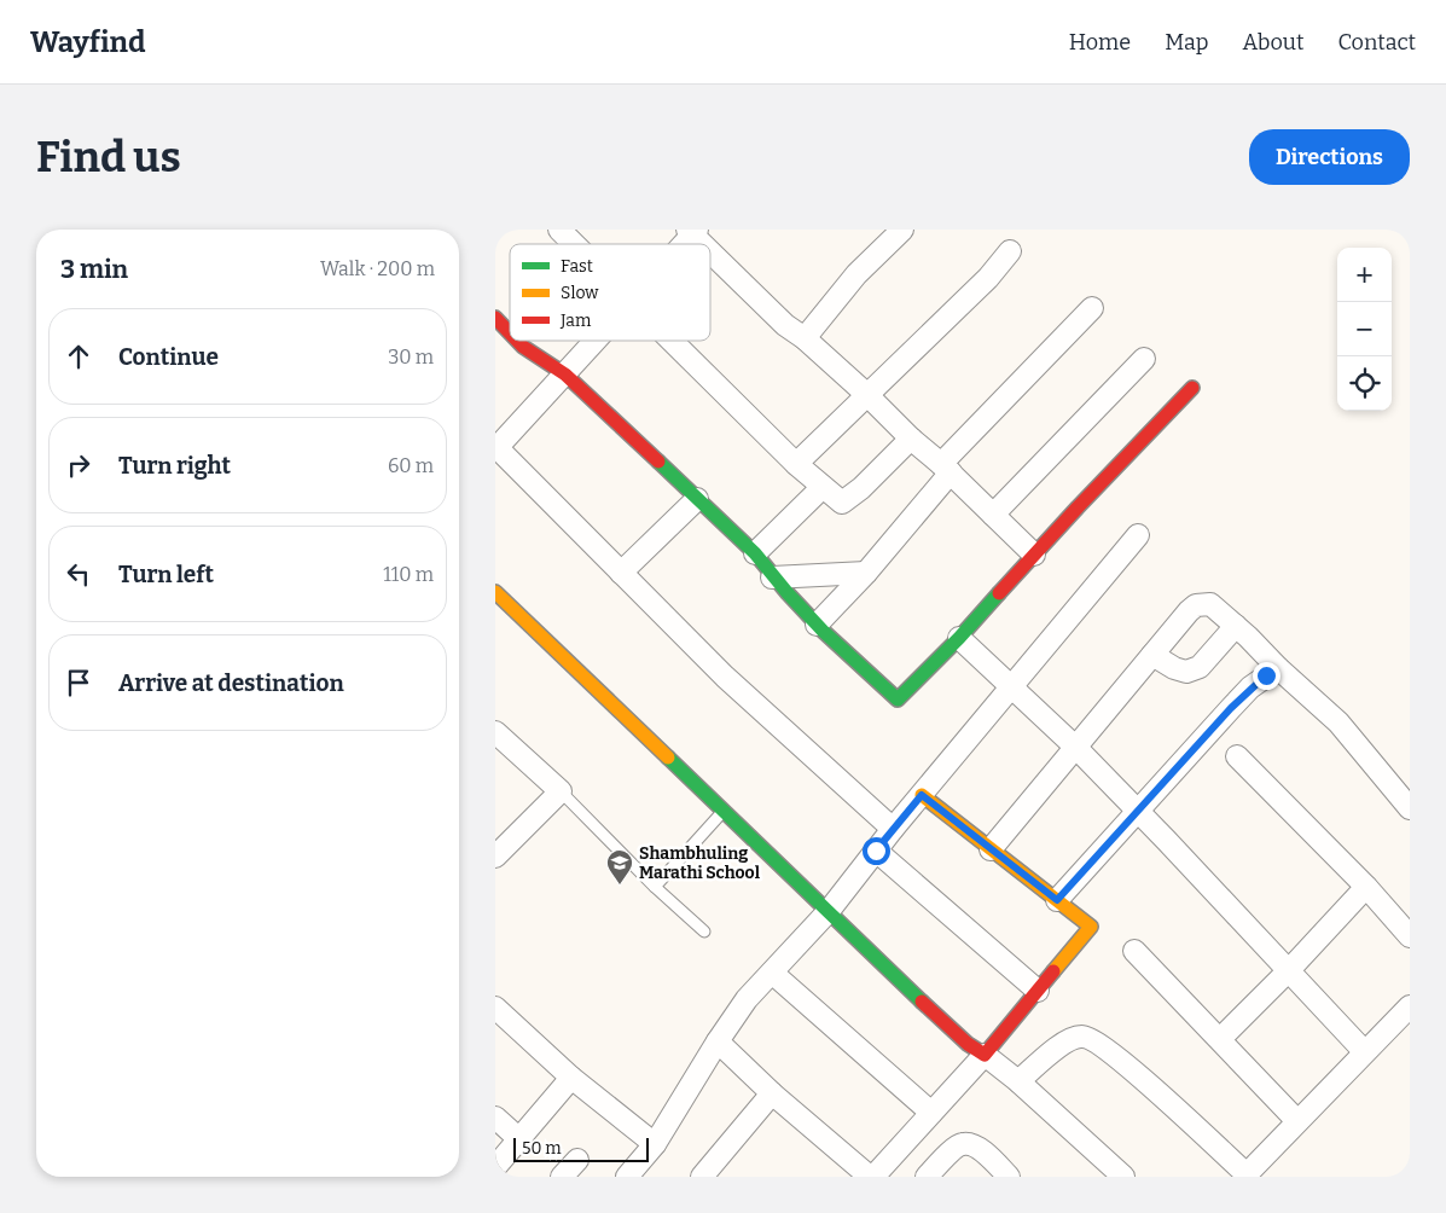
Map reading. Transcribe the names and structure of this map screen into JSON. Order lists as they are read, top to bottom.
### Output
{
  "places": {
    "school or university": ["Shambhuling Marathi School"]
  },
  "legend": ["Fast", "Slow", "Jam"],
  "scale_bar": "50 m",
  "page": {
    "header": "Wayfind",
    "nav": [
      "Home",
      "Map",
      "About",
      "Contact"
    ],
    "buttons": "Directions",
    "title": "Find us",
    "heading": ["3 min", "Walk · 200 m"],
    "map_buttons": ["+", "−"],
    "list": [
      ["Continue", "30 m"],
      ["Turn right", "60 m"],
      ["Turn left", "110 m"],
      "Arrive at destination"
    ],
    "scale": "50 m"
  }
}
